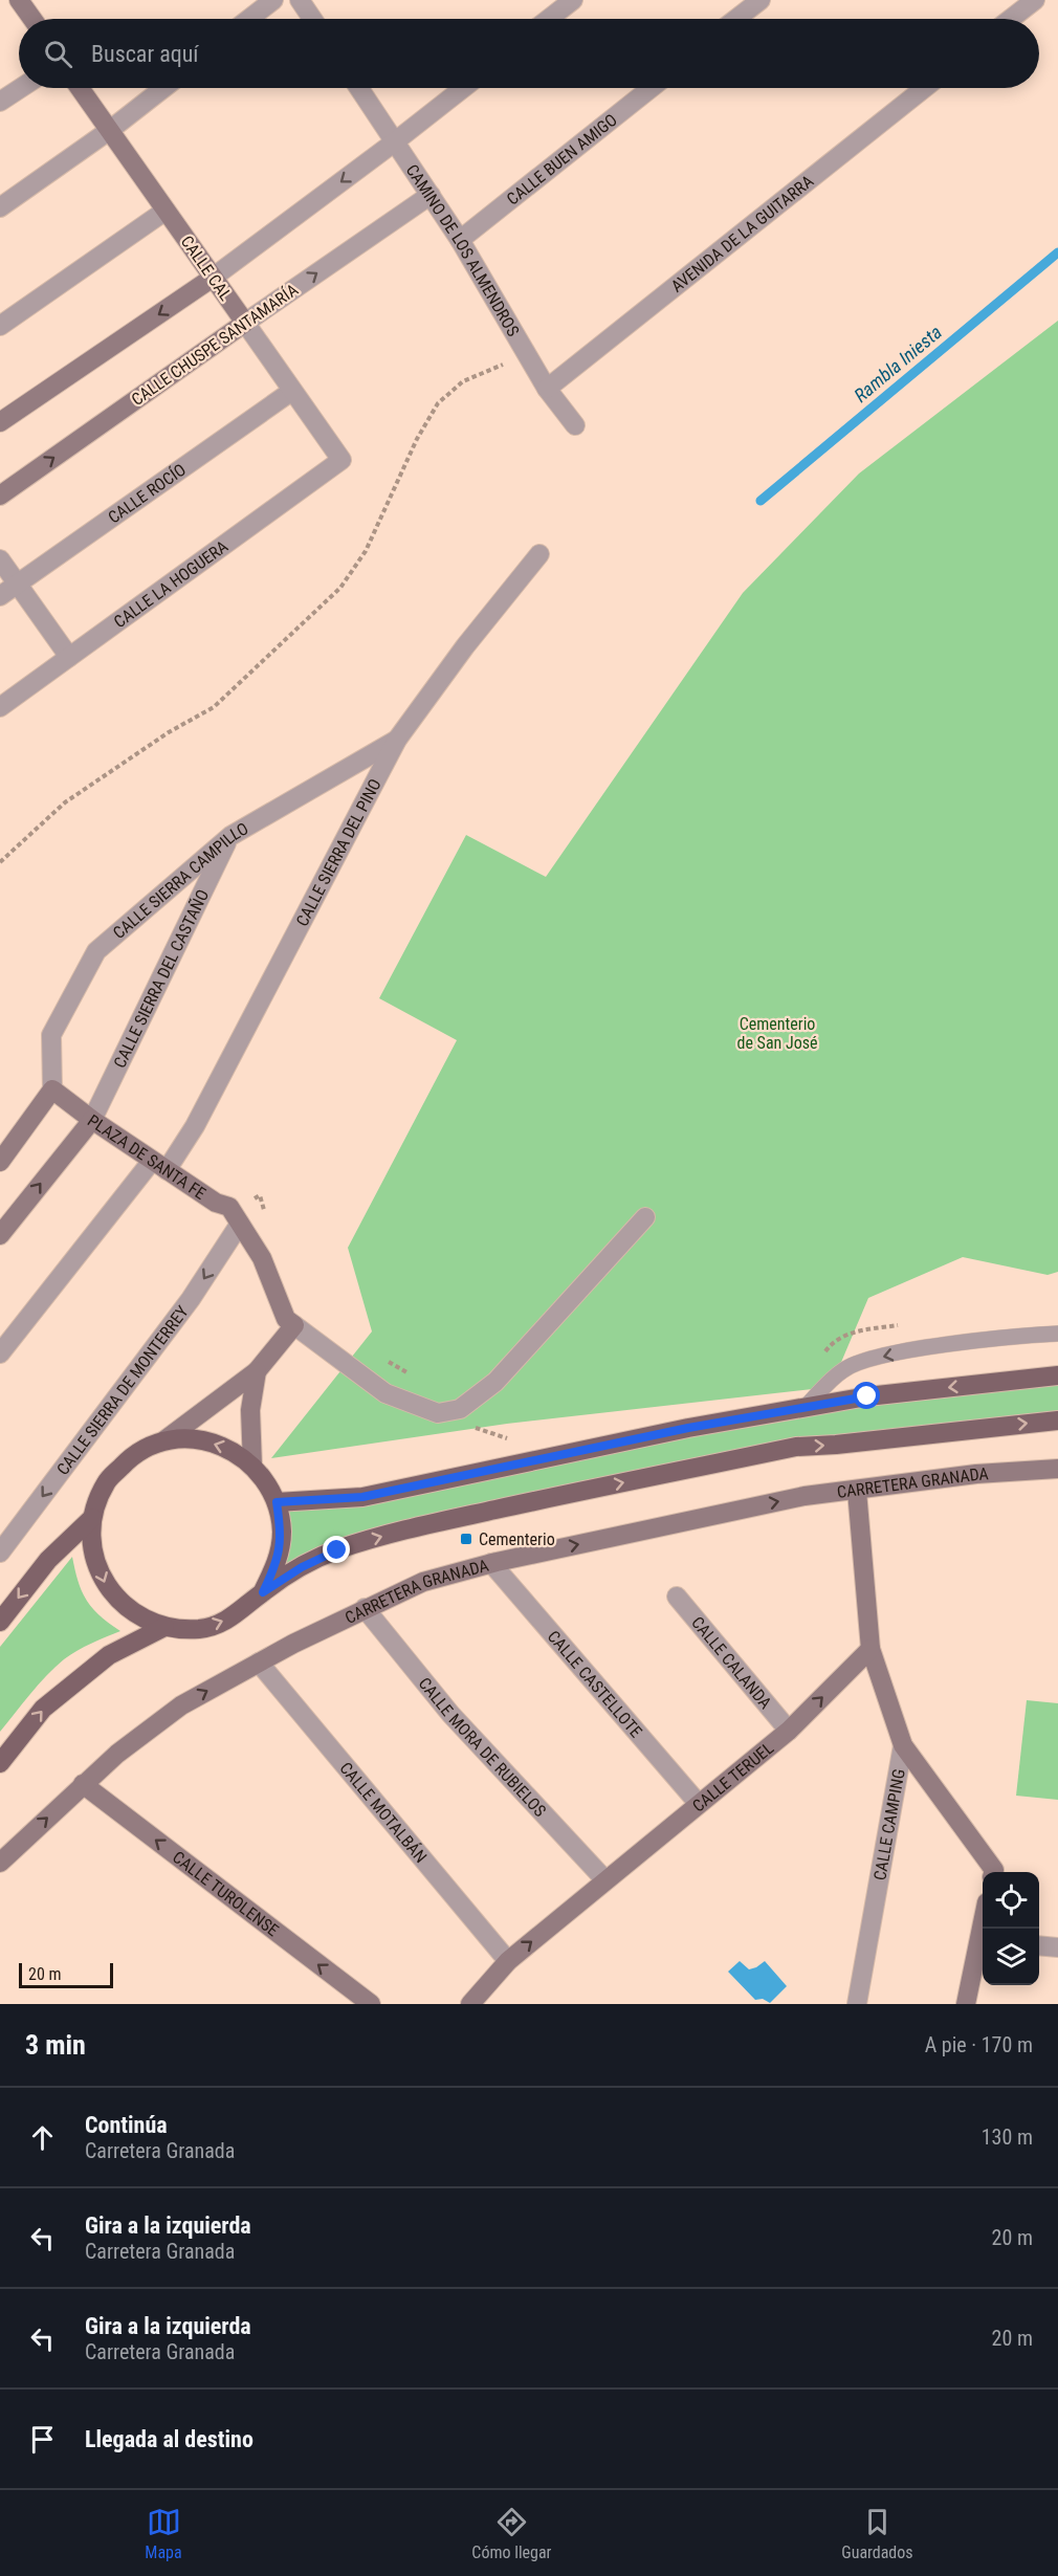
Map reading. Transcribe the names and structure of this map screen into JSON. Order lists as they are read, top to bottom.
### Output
{
  "streets": {
    "street": [
      "CALLE BUEN AMIGO",
      "AVENIDA DE LA GUITARRA",
      "CAMINO DE LOS ALMENDROS",
      "CALLE CAL",
      "CALLE CHUSPE SANTAMARÍA",
      "CALLE ROCÍO",
      "CALLE LA HOGUERA",
      "CALLE SIERRA DEL PINO",
      "CALLE SIERRA CAMPILLO",
      "CALLE SIERRA DEL CASTAÑO",
      "PLAZA DE SANTA FE",
      "CALLE SIERRA DE MONTERREY",
      "CARRETERA GRANADA",
      "CALLE CALANDA",
      "CALLE CASTELLOTE",
      "CALLE MORA DE RUBIELOS",
      "CALLE TERUEL",
      "CALLE MOTALBÁN",
      "CALLE CAMPING",
      "CALLE TUROLENSE"
    ]
  },
  "crossings": [
    ["CALLE BUEN AMIGO", "CAMINO DE LOS ALMENDROS"],
    ["AVENIDA DE LA GUITARRA", "CAMINO DE LOS ALMENDROS"],
    ["CAMINO DE LOS ALMENDROS", "CALLE CHUSPE SANTAMARÍA"],
    ["CALLE CAL", "CALLE CHUSPE SANTAMARÍA"],
    ["CALLE CAL", "CALLE ROCÍO"],
    ["CALLE CAL", "CALLE LA HOGUERA"],
    ["CALLE SIERRA DEL PINO", "CALLE SIERRA CAMPILLO"],
    ["CALLE SIERRA DEL PINO", "PLAZA DE SANTA FE"],
    ["CALLE SIERRA CAMPILLO", "CALLE SIERRA DEL CASTAÑO"],
    ["CALLE SIERRA CAMPILLO", "PLAZA DE SANTA FE"],
    ["CALLE SIERRA DEL CASTAÑO", "PLAZA DE SANTA FE"],
    ["CARRETERA GRANADA", "CALLE CASTELLOTE"],
    ["CARRETERA GRANADA", "CALLE MORA DE RUBIELOS"],
    ["CARRETERA GRANADA", "CALLE MOTALBÁN"],
    ["CARRETERA GRANADA", "CALLE TUROLENSE"],
    ["CALLE CALANDA", "CALLE TERUEL"],
    ["CALLE CASTELLOTE", "CALLE TERUEL"],
    ["CALLE MORA DE RUBIELOS", "CALLE TERUEL"],
    ["CALLE TERUEL", "CALLE MOTALBÁN"],
    ["CALLE TERUEL", "CALLE CAMPING"]
  ],
  "one_way": ["CARRETERA GRANADA", "CALLE TERUEL", "CALLE TUROLENSE"],
  "water": ["Rambla Iniesta"],
  "parks": ["Cementerio de San José"],
  "places": {
    "transit": ["Cementerio"]
  },
  "scale_bar": "20 m",
  "page": {
    "search": "Buscar aquí",
    "scale": "20 m",
    "heading": ["3 min", "A pie · 170 m"],
    "list": [
      ["Continúa", "Carretera Granada", "130 m"],
      ["Gira a la izquierda", "Carretera Granada", "20 m"],
      ["Gira a la izquierda", "Carretera Granada", "20 m"],
      "Llegada al destino"
    ],
    "nav": ["Mapa", "Cómo llegar", "Guardados"]
  }
}
